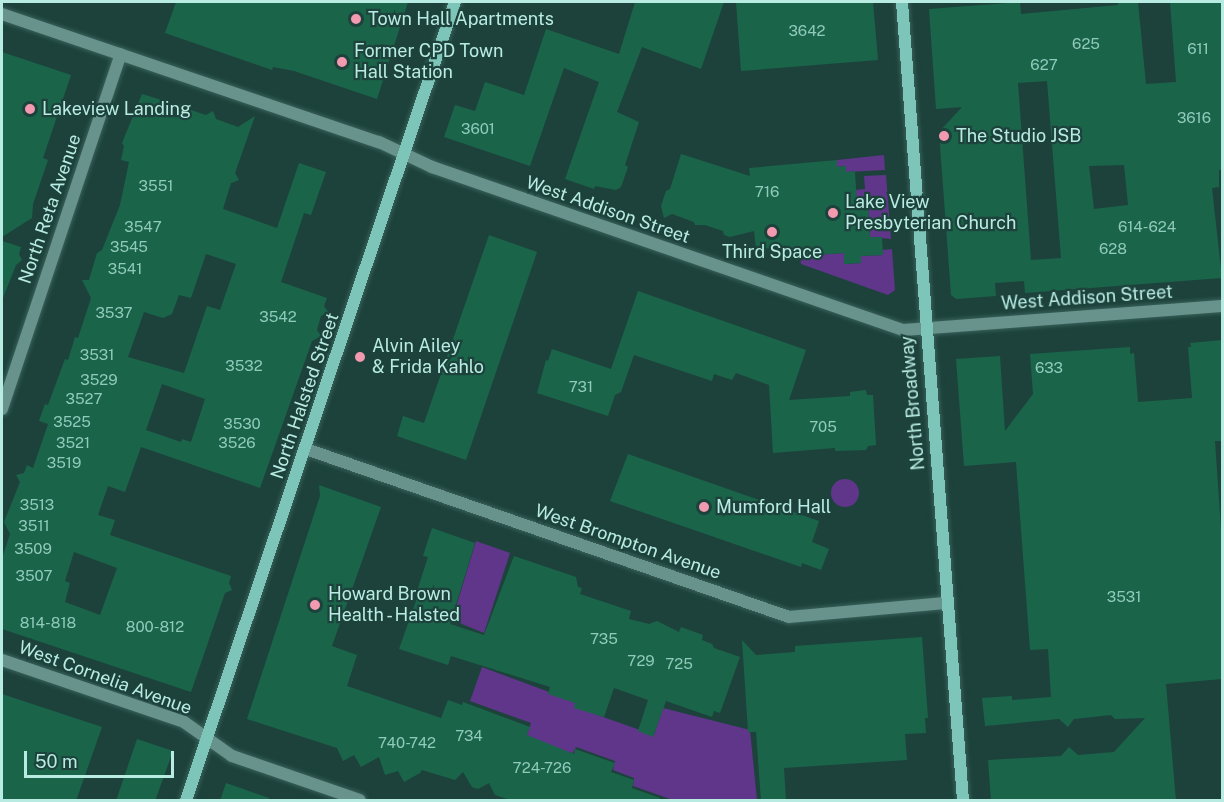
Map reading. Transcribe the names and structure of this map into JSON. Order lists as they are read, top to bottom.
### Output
{
  "streets": {
    "main road": ["North Halsted Street", "North Broadway"],
    "street": [
      "North Reta Avenue",
      "West Addison Street",
      "West Brompton Avenue",
      "West Cornelia Avenue"
    ]
  },
  "crossings": [
    ["North Reta Avenue", "West Addison Street"],
    ["West Addison Street", "North Halsted Street"],
    ["West Addison Street", "North Broadway"],
    ["North Halsted Street", "West Brompton Avenue"],
    ["North Halsted Street", "West Cornelia Avenue"],
    ["North Broadway", "West Brompton Avenue"]
  ],
  "places": [
    "Town Hall Apartments",
    "Former CPD Town Hall Station",
    "Lakeview Landing",
    "The Studio JSB",
    "Lake View Presbyterian Church",
    "Third Space",
    "Alvin Ailey & Frida Kahlo",
    "Mumford Hall",
    "Howard Brown Health - Halsted"
  ],
  "house_numbers": [
    "3642",
    "625",
    "611",
    "627",
    "3616",
    "3601",
    "3551",
    "716",
    "3547",
    "614-624",
    "3545",
    "628",
    "3541",
    "3537",
    "3542",
    "3531",
    "3532",
    "633",
    "3529",
    "731",
    "3527",
    "3525",
    "3530",
    "705",
    "3521",
    "3526",
    "3519",
    "3513",
    "3511",
    "3509",
    "3507",
    "3531",
    "814-818",
    "800-812",
    "735",
    "729",
    "725",
    "734",
    "740-742",
    "724-726"
  ],
  "scale_bar": "50 m"
}
